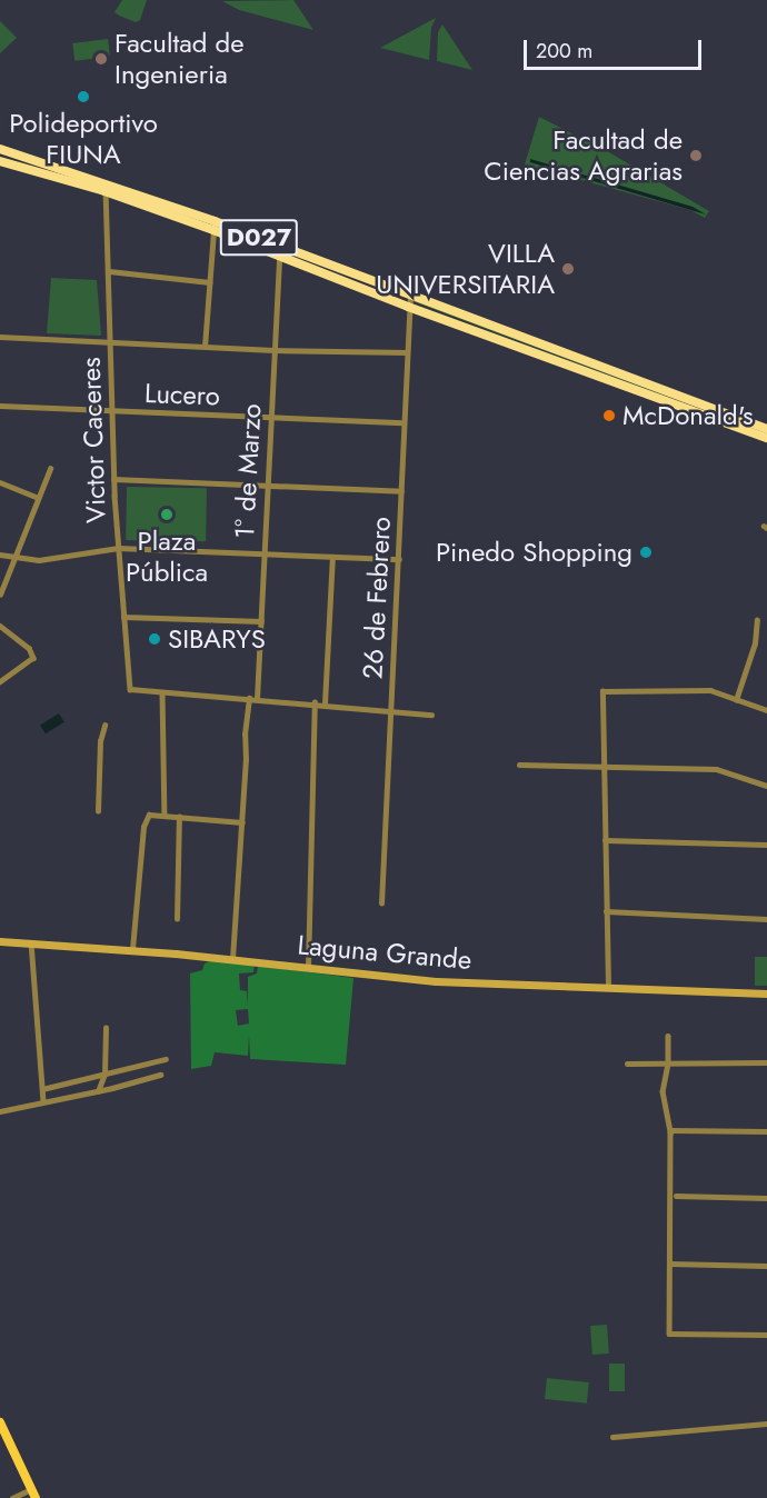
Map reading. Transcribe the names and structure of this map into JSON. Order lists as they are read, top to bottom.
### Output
{
  "streets": {
    "highway": ["D027"],
    "main road": ["Laguna Grande"],
    "street": [
      "Lucero",
      "Victor Caceres",
      "1° de Marzo",
      "26 de Febrero"
    ]
  },
  "crossings": [
    ["D027", "Victor Caceres"],
    ["D027", "1° de Marzo"],
    ["D027", "26 de Febrero"],
    ["Lucero", "Victor Caceres"],
    ["Lucero", "1° de Marzo"],
    ["Lucero", "26 de Febrero"]
  ],
  "places": [
    "Facultad de Ingenieria",
    "Polideportivo FIUNA",
    "Facultad de Ciencias Agrarias",
    "VILLA UNIVERSITARIA",
    "McDonald's",
    "Plaza Pública",
    "Pinedo Shopping",
    "SIBARYS"
  ],
  "scale_bar": "200 m"
}
